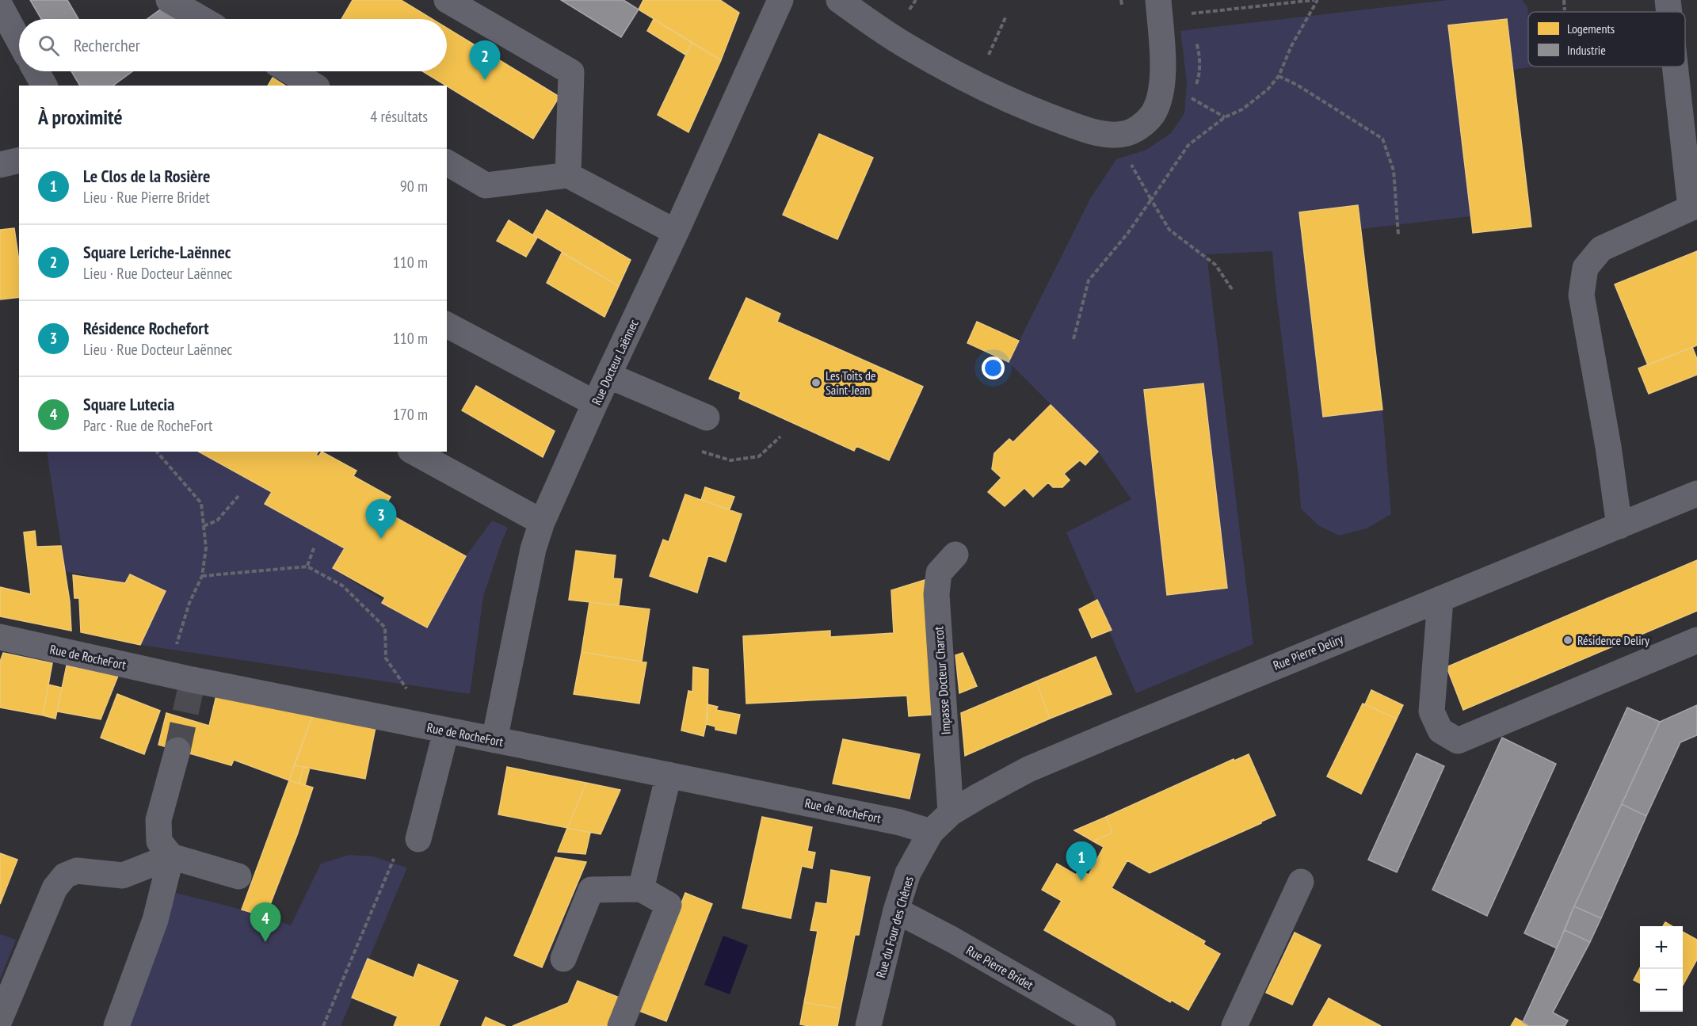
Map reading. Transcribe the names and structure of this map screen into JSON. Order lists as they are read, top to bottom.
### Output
{
  "streets": {
    "street": [
      "Rue Docteur Laënnec",
      "Rue Pierre Deliry",
      "Rue de RocheFort",
      "Impasse Docteur Charcot",
      "Rue du Four des Chênes",
      "Rue Pierre Bridet"
    ]
  },
  "crossings": [
    ["Rue Docteur Laënnec", "Rue de RocheFort"],
    ["Rue Pierre Deliry", "Rue de RocheFort"],
    ["Rue Pierre Deliry", "Impasse Docteur Charcot"],
    ["Rue Pierre Deliry", "Rue du Four des Chênes"],
    ["Rue de RocheFort", "Rue du Four des Chênes"],
    ["Rue du Four des Chênes", "Rue Pierre Bridet"]
  ],
  "places": ["Les Toits de Saint-Jean", "Résidence Deliry"],
  "legend": ["Logements", "Industrie"],
  "page": {
    "search": "Rechercher",
    "pins": [
      "2",
      "3",
      "1",
      "4"
    ],
    "heading": ["À proximité", "4 résultats"],
    "list": [
      {
        "mark": "1",
        "name": "Le Clos de la Rosière",
        "note": "Lieu · Rue Pierre Bridet",
        "value": "90 m"
      },
      {
        "mark": "2",
        "name": "Square Leriche-Laënnec",
        "note": "Lieu · Rue Docteur Laënnec",
        "value": "110 m"
      },
      {
        "mark": "3",
        "name": "Résidence Rochefort",
        "note": "Lieu · Rue Docteur Laënnec",
        "value": "110 m"
      },
      {
        "mark": "4",
        "name": "Square Lutecia",
        "note": "Parc · Rue de RocheFort",
        "value": "170 m"
      }
    ],
    "map_buttons": ["+", "−"]
  }
}
